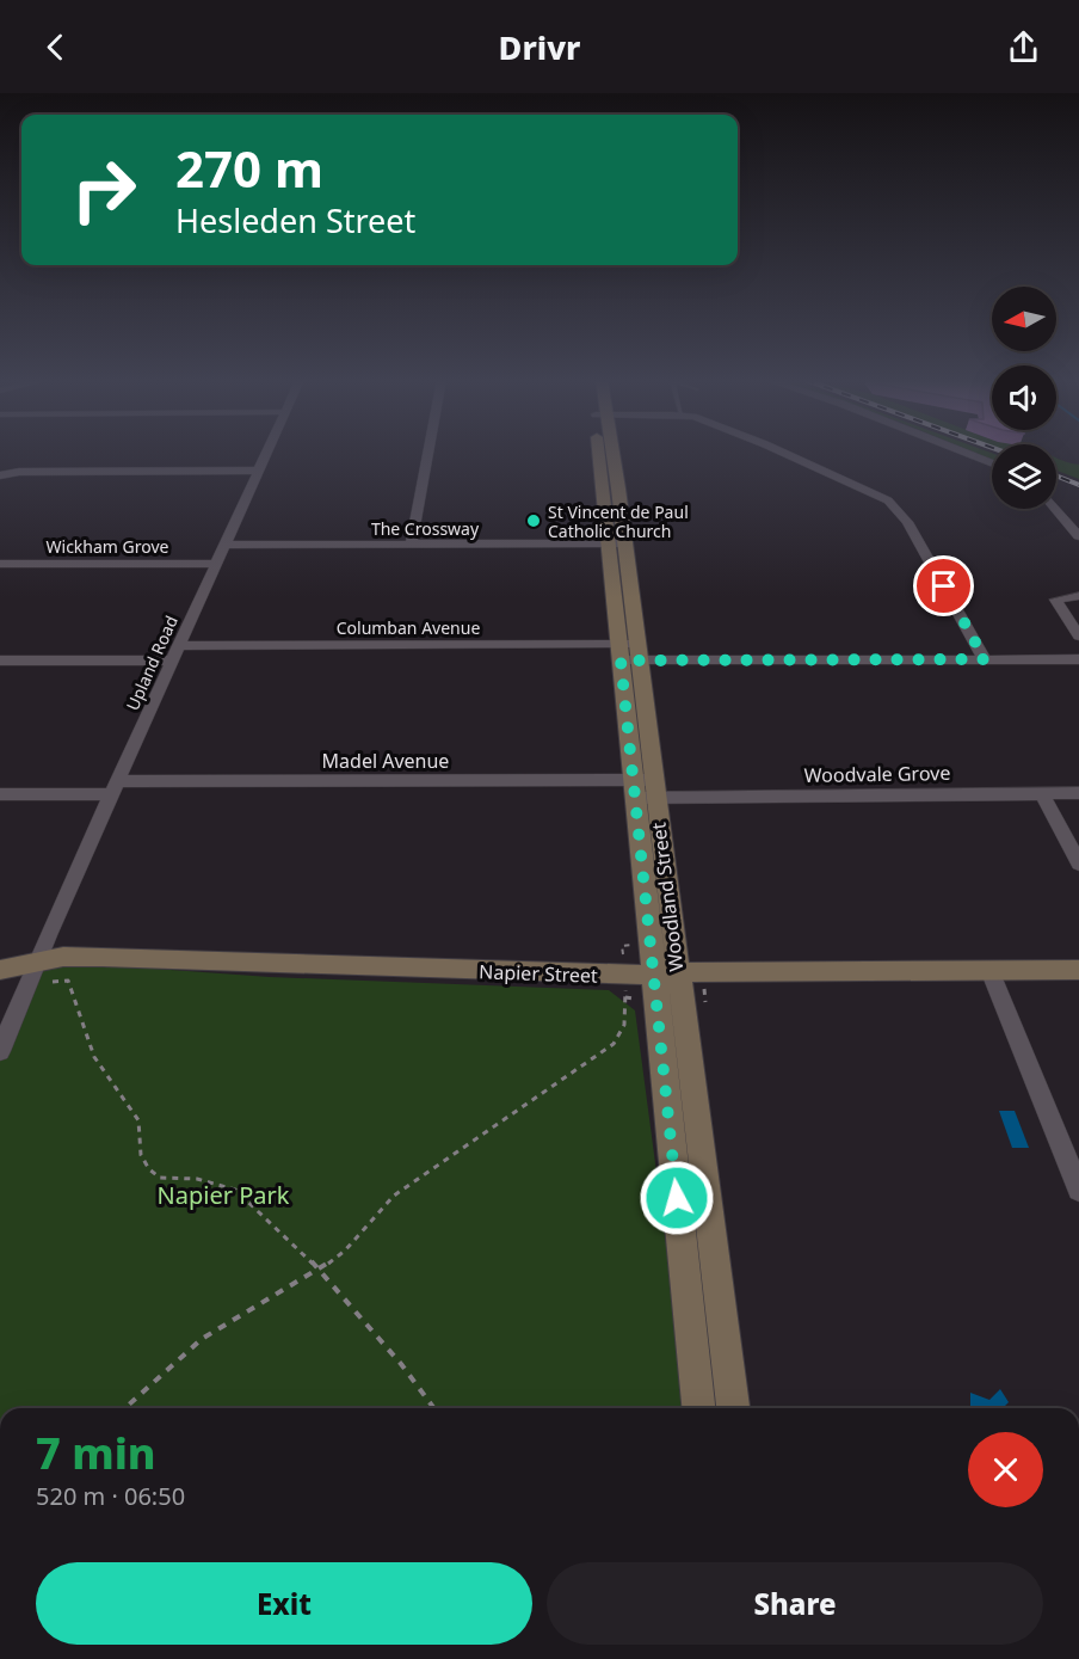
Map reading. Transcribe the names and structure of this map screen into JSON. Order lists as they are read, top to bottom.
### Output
{
  "streets": {
    "main road": ["Woodland Street", "Napier Street"],
    "street": [
      "The Crossway",
      "Wickham Grove",
      "Columban Avenue",
      "Upland Road",
      "Madel Avenue",
      "Woodvale Grove"
    ]
  },
  "crossings": [
    ["The Crossway", "Upland Road"],
    ["The Crossway", "Woodland Street"],
    ["Wickham Grove", "Upland Road"],
    ["Columban Avenue", "Upland Road"],
    ["Columban Avenue", "Woodland Street"],
    ["Upland Road", "Madel Avenue"],
    ["Upland Road", "Napier Street"],
    ["Madel Avenue", "Woodvale Grove"],
    ["Madel Avenue", "Woodland Street"],
    ["Woodvale Grove", "Woodland Street"],
    ["Woodland Street", "Napier Street"]
  ],
  "parks": ["Napier Park"],
  "places": ["St Vincent de Paul Catholic Church"],
  "north": "left",
  "page": {
    "header": "Drivr",
    "turn": ["270 m", "Hesleden Street"],
    "heading": ["7 min", "520 m · 06:50"],
    "buttons": ["Exit", "Share"]
  }
}
